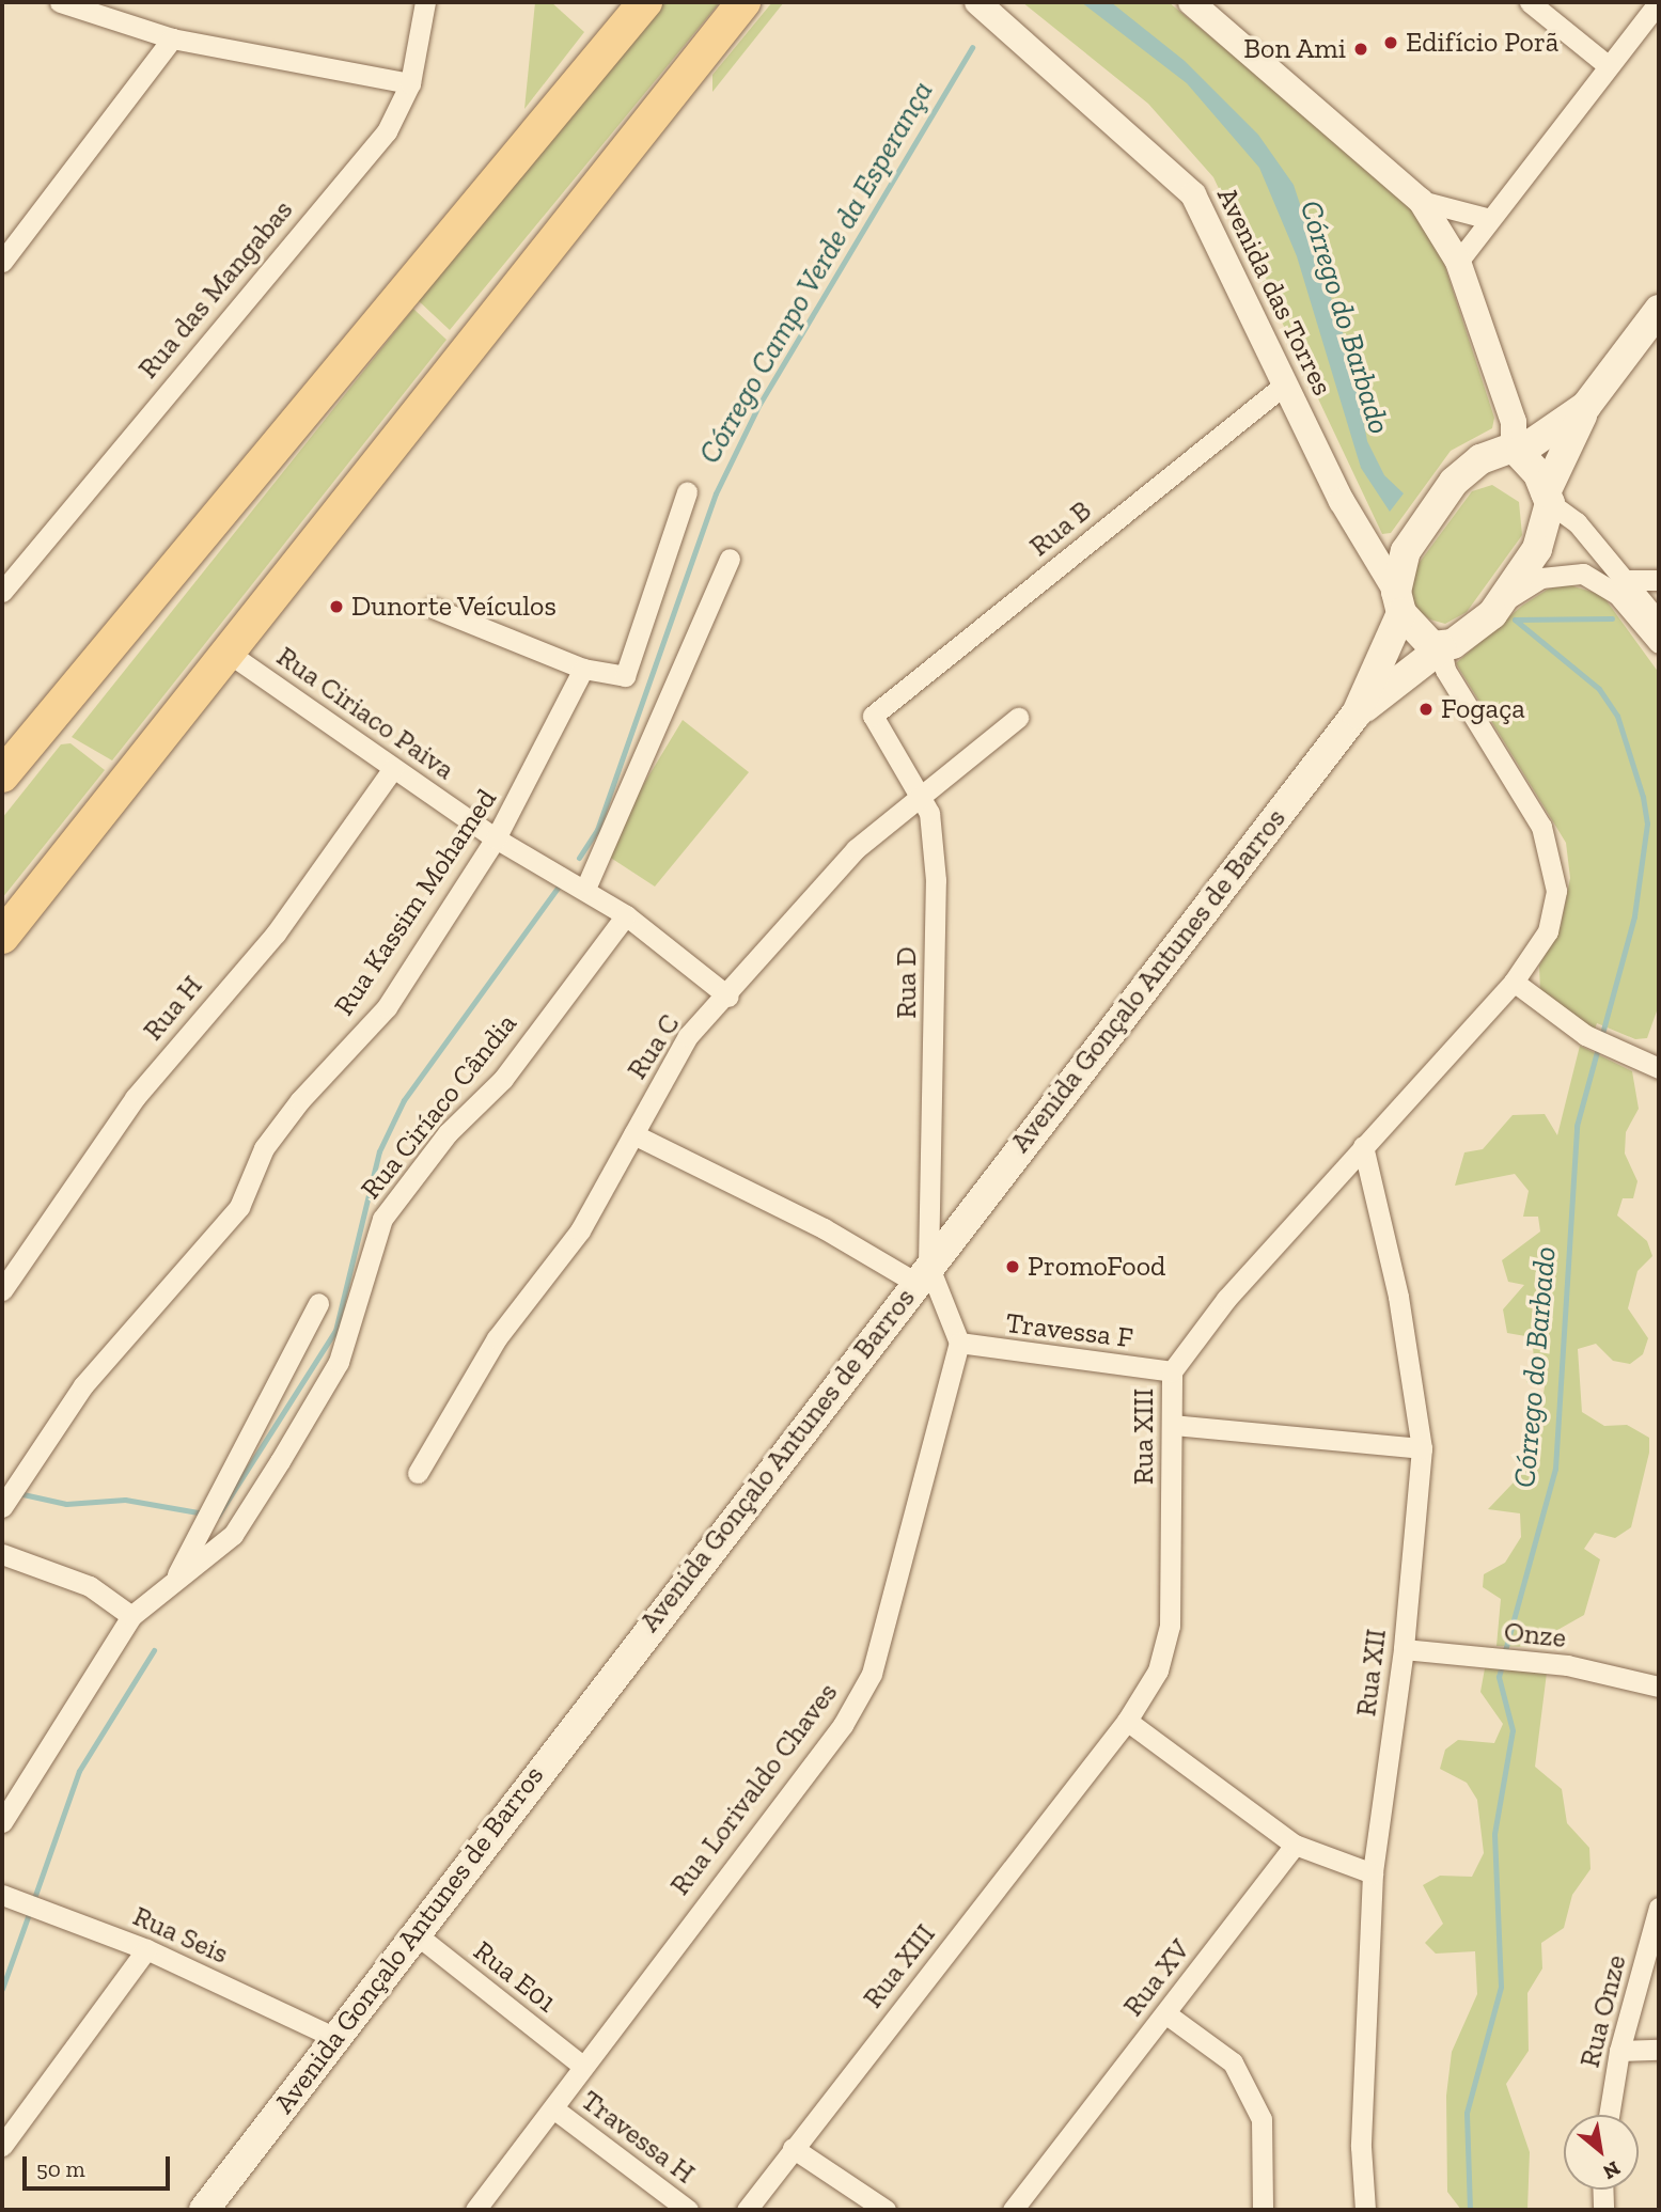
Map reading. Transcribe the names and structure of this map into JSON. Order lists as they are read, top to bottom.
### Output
{
  "streets": {
    "main road": ["Avenida Gonçalo Antunes de Barros"],
    "street": [
      "Rua das Mangabas",
      "Avenida das Torres",
      "Rua B",
      "Rua Ciriaco Paiva",
      "Rua Kassim Mohamed",
      "Rua D",
      "Rua H",
      "Rua C",
      "Rua Ciríaco Cândia",
      "Travessa F",
      "Rua XIII",
      "Onze",
      "Rua XII",
      "Rua Lorivaldo Chaves",
      "Rua Seis",
      "Rua E01",
      "Rua XV",
      "Rua Onze",
      "Travessa H"
    ]
  },
  "crossings": [
    ["Avenida das Torres", "Rua B"],
    ["Avenida das Torres", "Avenida Gonçalo Antunes de Barros"],
    ["Rua B", "Rua D"],
    ["Rua Ciriaco Paiva", "Rua Kassim Mohamed"],
    ["Rua Ciriaco Paiva", "Rua H"],
    ["Rua Ciriaco Paiva", "Rua C"],
    ["Rua Ciriaco Paiva", "Rua Ciríaco Cândia"],
    ["Avenida Gonçalo Antunes de Barros", "Rua D"],
    ["Avenida Gonçalo Antunes de Barros", "Rua XIII"],
    ["Avenida Gonçalo Antunes de Barros", "Rua Seis"],
    ["Avenida Gonçalo Antunes de Barros", "Rua E01"],
    ["Rua D", "Rua C"],
    ["Travessa F", "Rua XIII"],
    ["Travessa F", "Rua Lorivaldo Chaves"],
    ["Rua XIII", "Rua XII"],
    ["Onze", "Rua XII"],
    ["Rua Lorivaldo Chaves", "Rua E01"],
    ["Rua Lorivaldo Chaves", "Travessa H"]
  ],
  "water": ["Córrego Campo Verde da Esperança", "Córrego do Barbado"],
  "places": [
    "Edifício Porã",
    "Bon Ami",
    "Dunorte Veículos",
    "Fogaça",
    "PromoFood"
  ],
  "scale_bar": "50 m",
  "north": "bottom right"
}
